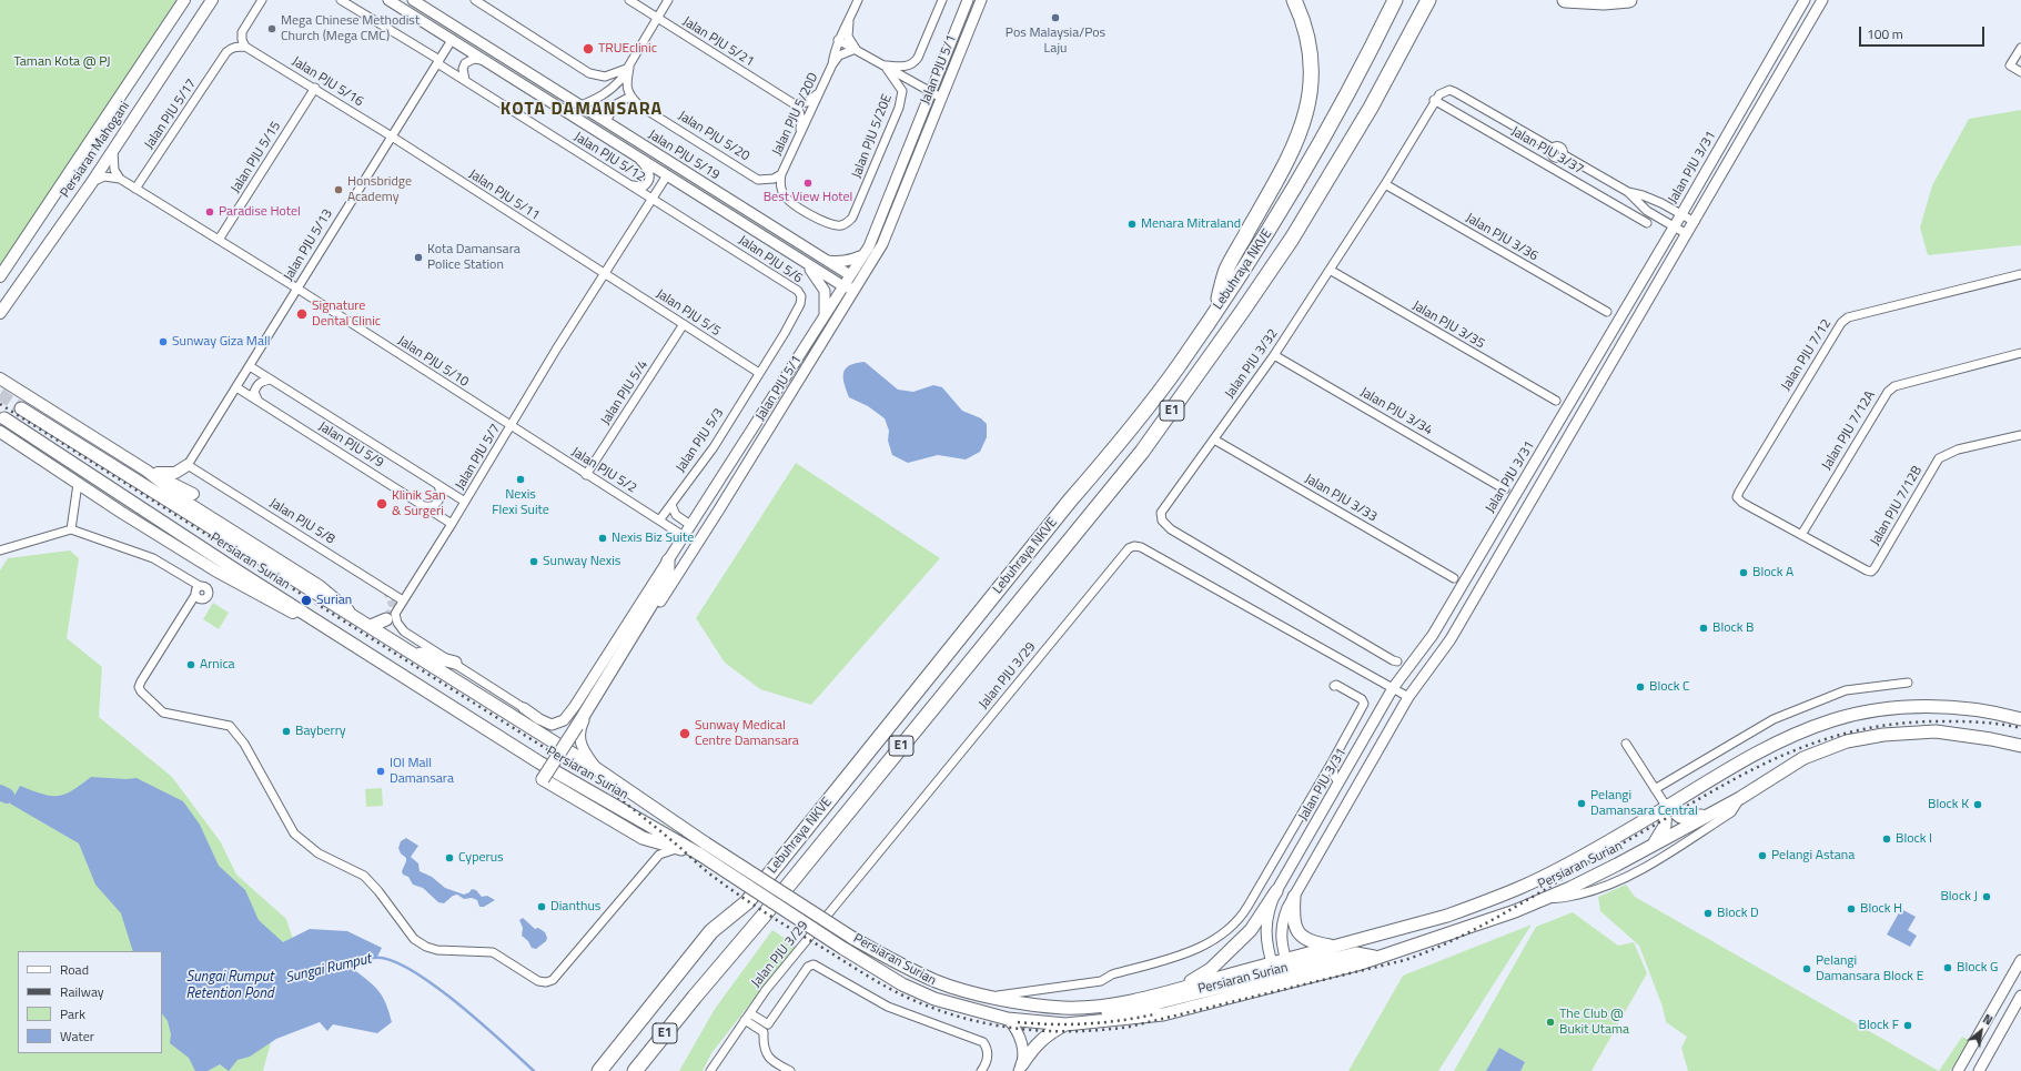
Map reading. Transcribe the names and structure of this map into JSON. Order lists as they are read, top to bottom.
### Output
{
  "streets": {
    "highway": ["Lebuhraya NKVE", "E1"],
    "main road": ["Persiaran Mahogani", "Persiaran Surian"],
    "street": [
      "Jalan PJU 5/21",
      "Jalan PJU 5/1",
      "Jalan PJU 5/16",
      "Jalan PJU 5/17",
      "Jalan PJU 5/20D",
      "Jalan PJU 5/20",
      "Jalan PJU 5/20E",
      "Jalan PJU 3/37",
      "Jalan PJU 5/19",
      "Jalan PJU 5/15",
      "Jalan PJU 5/12",
      "Jalan PJU 3/31",
      "Jalan PJU 5/11",
      "Jalan PJU 3/36",
      "Jalan PJU 5/13",
      "Jalan PJU 5/6",
      "Jalan PJU 5/5",
      "Jalan PJU 3/35",
      "Jalan PJU 7/12",
      "Jalan PJU 5/10",
      "Jalan PJU 3/32",
      "Jalan PJU 5/4",
      "Jalan PJU 3/34",
      "Jalan PJU 7/12A",
      "Jalan PJU 5/3",
      "Jalan PJU 5/9",
      "Jalan PJU 5/7",
      "Jalan PJU 5/2",
      "Jalan PJU 3/33",
      "Jalan PJU 7/12B",
      "Jalan PJU 5/8",
      "Jalan PJU 3/29"
    ]
  },
  "crossings": [
    ["Jalan PJU 5/1", "Jalan PJU 5/19"],
    ["Jalan PJU 5/1", "Jalan PJU 5/2"],
    ["Jalan PJU 5/16", "Jalan PJU 5/17"],
    ["Jalan PJU 5/16", "Jalan PJU 5/15"],
    ["Jalan PJU 5/16", "Jalan PJU 5/11"],
    ["Jalan PJU 5/16", "Jalan PJU 5/13"],
    ["Jalan PJU 5/17", "Jalan PJU 5/10"],
    ["Jalan PJU 5/20D", "Jalan PJU 5/20"],
    ["Jalan PJU 5/20D", "Jalan PJU 5/20E"],
    ["Jalan PJU 5/20", "Jalan PJU 5/20E"],
    ["Jalan PJU 3/37", "Jalan PJU 3/32"],
    ["Jalan PJU 5/19", "Jalan PJU 5/13"],
    ["Jalan PJU 5/19", "Jalan PJU 5/7"],
    ["Jalan PJU 5/15", "Jalan PJU 5/10"],
    ["Jalan PJU 5/12", "Jalan PJU 5/13"],
    ["Jalan PJU 5/12", "Jalan PJU 5/6"],
    ["Jalan PJU 5/12", "Jalan PJU 5/7"],
    ["Jalan PJU 3/31", "Persiaran Surian"],
    ["Jalan PJU 3/31", "Jalan PJU 3/29"],
    ["Jalan PJU 5/11", "Jalan PJU 5/13"],
    ["Jalan PJU 5/11", "Jalan PJU 5/5"],
    ["Jalan PJU 5/11", "Jalan PJU 5/7"],
    ["Jalan PJU 3/36", "Jalan PJU 3/32"],
    ["Jalan PJU 5/13", "Jalan PJU 5/10"],
    ["Jalan PJU 5/13", "Jalan PJU 5/9"],
    ["Jalan PJU 5/13", "Jalan PJU 5/8"],
    ["Jalan PJU 5/6", "Jalan PJU 5/5"],
    ["Jalan PJU 5/6", "Jalan PJU 5/3"],
    ["Jalan PJU 5/6", "Jalan PJU 5/7"],
    ["Jalan PJU 5/5", "Jalan PJU 5/4"],
    ["Jalan PJU 5/5", "Jalan PJU 5/3"],
    ["Jalan PJU 5/5", "Jalan PJU 5/7"],
    ["Jalan PJU 3/35", "Jalan PJU 3/32"],
    ["Jalan PJU 7/12", "Jalan PJU 7/12A"],
    ["Jalan PJU 7/12", "Jalan PJU 7/12B"],
    ["Jalan PJU 5/10", "Jalan PJU 5/7"],
    ["Jalan PJU 5/10", "Jalan PJU 5/2"],
    ["Jalan PJU 3/32", "Jalan PJU 3/34"],
    ["Jalan PJU 3/32", "Jalan PJU 3/33"],
    ["Jalan PJU 5/4", "Jalan PJU 5/2"],
    ["Jalan PJU 7/12A", "Jalan PJU 7/12B"],
    ["Jalan PJU 5/3", "Jalan PJU 5/2"],
    ["Jalan PJU 5/9", "Jalan PJU 5/7"],
    ["Jalan PJU 5/7", "Jalan PJU 5/2"],
    ["Jalan PJU 5/7", "Jalan PJU 5/8"]
  ],
  "districts": ["KOTA DAMANSARA"],
  "water": ["Sungai Rumput", "Sungai Rumput Retention Pond"],
  "parks": ["Taman Kota @ PJ"],
  "places": [
    "Pos Malaysia/Pos Laju",
    "Mega Chinese Methodist Church (Mega CMC)",
    "TRUEclinic",
    "Best View Hotel",
    "Honsbridge Academy",
    "Paradise Hotel",
    "Menara Mitraland",
    "Kota Damansara Police Station",
    "Signature Dental Clinic",
    "Sunway Giza Mall",
    "Nexis Flexi Suite",
    "Klinik San & Surgeri",
    "Nexis Biz Suite",
    "Sunway Nexis",
    "Block A",
    "Surian",
    "Block B",
    "Arnica",
    "Block C",
    "Bayberry",
    "Sunway Medical Centre Damansara",
    "IOI Mall Damansara",
    "Pelangi Damansara Central",
    "Block K",
    "Block I",
    "Pelangi Astana",
    "Cyperus",
    "Block J",
    "Dianthus",
    "Block H",
    "Block D",
    "Block G",
    "Pelangi Damansara Block E",
    "The Club @ Bukit Utama",
    "Block F"
  ],
  "legend": [
    "Road",
    "Railway",
    "Park",
    "Water"
  ],
  "scale_bar": "100 m",
  "north": "top right"
}
